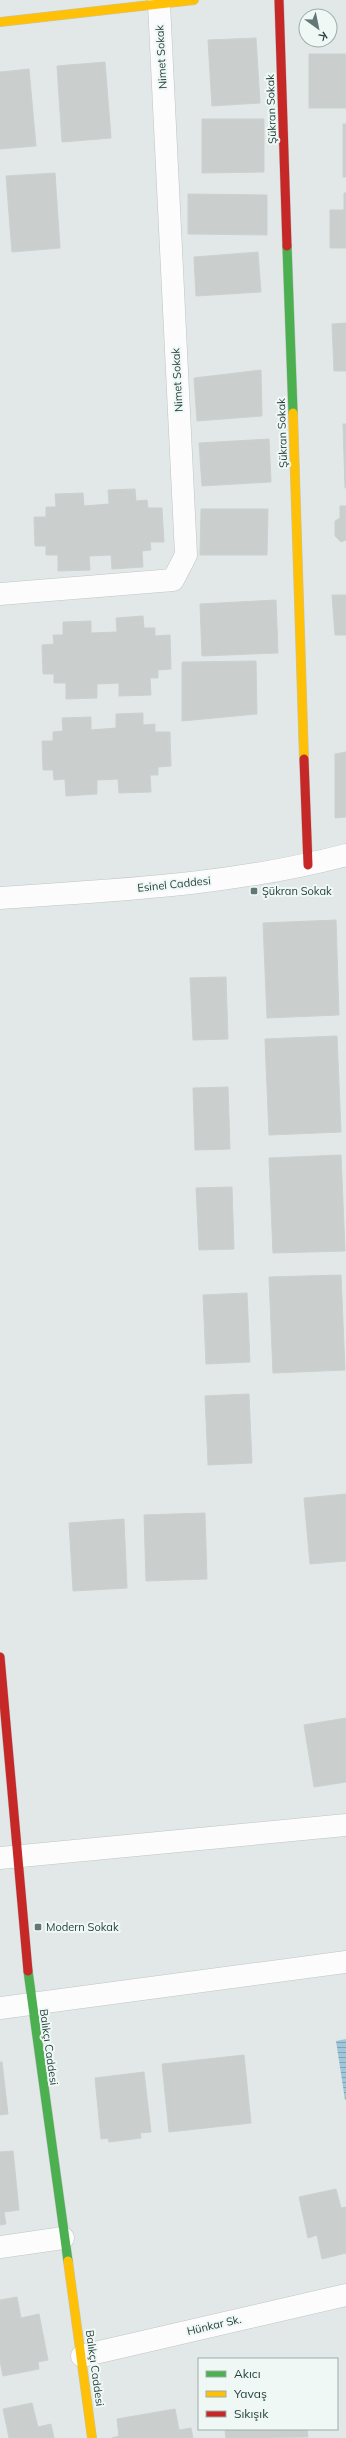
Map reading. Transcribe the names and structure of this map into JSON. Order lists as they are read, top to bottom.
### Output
{
  "streets": {
    "main road": ["Şükran Sokak", "Balıkçı Caddesi"],
    "street": ["Nimet Sokak", "Esinel Caddesi", "Hünkar Sk."]
  },
  "crossings": [
    ["Şükran Sokak", "Esinel Caddesi"],
    ["Balıkçı Caddesi", "Hünkar Sk."]
  ],
  "places": {
    "transit": ["Şükran Sokak", "Modern Sokak"]
  },
  "legend": ["Akıcı", "Yavaş", "Sıkışık"],
  "north": "bottom right"
}
